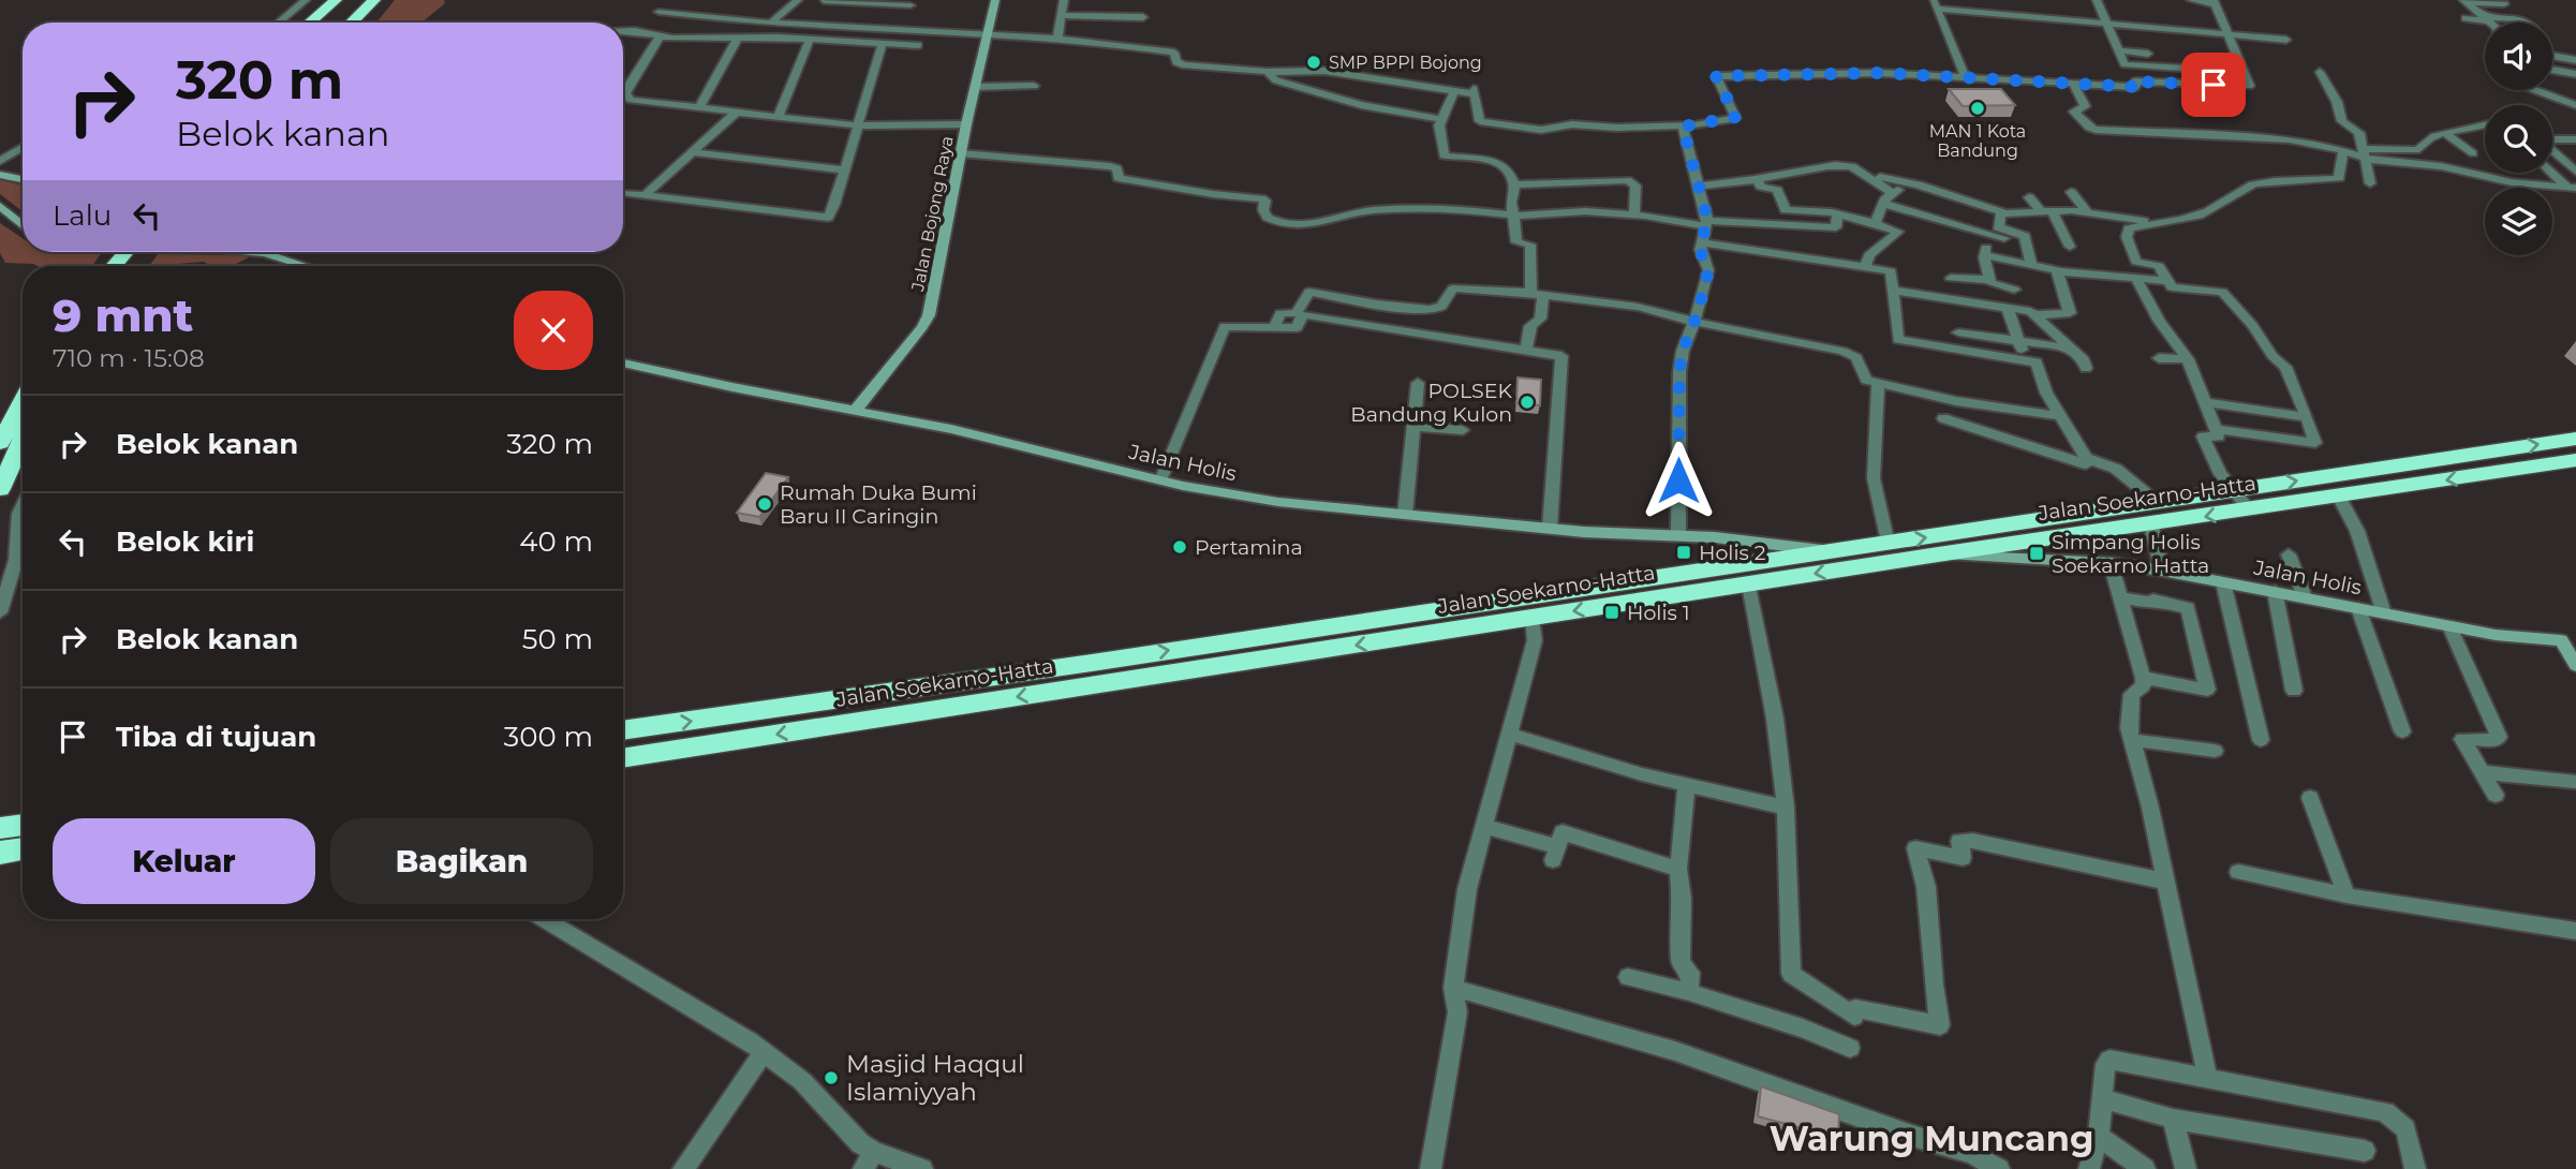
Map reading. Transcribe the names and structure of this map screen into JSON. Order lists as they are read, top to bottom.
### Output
{
  "streets": {
    "highway": ["Jalan Soekarno-Hatta"],
    "street": ["Jalan Bojong Raya", "Jalan Holis"]
  },
  "crossings": [
    ["Jalan Bojong Raya", "Jalan Holis"],
    ["Jalan Holis", "Jalan Soekarno-Hatta"]
  ],
  "districts": ["Warung Muncang"],
  "places": {
    "other": [
      "SMP BPPI Bojong",
      "MAN 1 Kota Bandung",
      "POLSEK Bandung Kulon",
      "Rumah Duka Bumi Baru II Caringin",
      "Pertamina",
      "Masjid Haqqul Islamiyyah"
    ],
    "transit": ["Holis 2", "Simpang Holis Soekarno Hatta", "Holis 1"]
  },
  "page": {
    "turn": ["320 m", "Belok kanan"],
    "then": "Lalu",
    "heading": ["9 mnt", "710 m · 15:08"],
    "list": [
      {
        "name": "Belok kanan",
        "value": "320 m"
      },
      {
        "name": "Belok kiri",
        "value": "40 m"
      },
      {
        "name": "Belok kanan",
        "value": "50 m"
      },
      {
        "name": "Tiba di tujuan",
        "value": "300 m"
      }
    ],
    "buttons": ["Keluar", "Bagikan"]
  }
}
